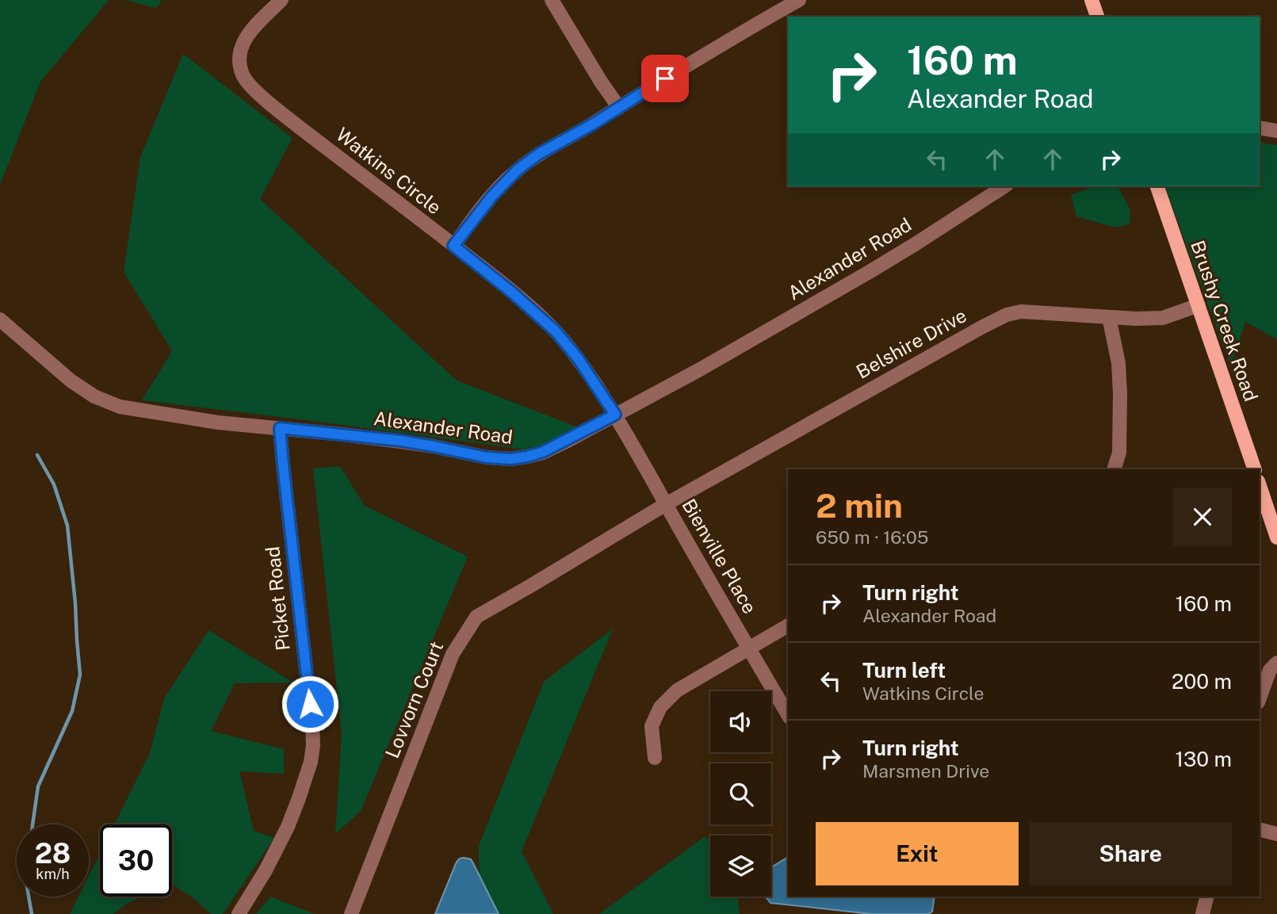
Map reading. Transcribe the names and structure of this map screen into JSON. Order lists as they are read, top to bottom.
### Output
{
  "streets": {
    "main road": ["Brushy Creek Road"],
    "street": [
      "Watkins Circle",
      "Alexander Road",
      "Belshire Drive",
      "Bienville Place",
      "Picket Road",
      "Lovvorn Court"
    ]
  },
  "crossings": [
    ["Watkins Circle", "Alexander Road"],
    ["Watkins Circle", "Bienville Place"],
    ["Alexander Road", "Bienville Place"],
    ["Alexander Road", "Picket Road"],
    ["Brushy Creek Road", "Belshire Drive"],
    ["Belshire Drive", "Bienville Place"],
    ["Belshire Drive", "Lovvorn Court"],
    ["Bienville Place", "Lovvorn Court"]
  ],
  "page": {
    "turn": ["160 m", "Alexander Road"],
    "heading": ["2 min", "650 m · 16:05"],
    "list": [
      {
        "name": "Turn right",
        "note": "Alexander Road",
        "value": "160 m"
      },
      {
        "name": "Turn left",
        "note": "Watkins Circle",
        "value": "200 m"
      },
      {
        "name": "Turn right",
        "note": "Marsmen Drive",
        "value": "130 m"
      }
    ],
    "buttons": ["Exit", "Share"],
    "speed": "28 km/h",
    "limit": "30"
  }
}
